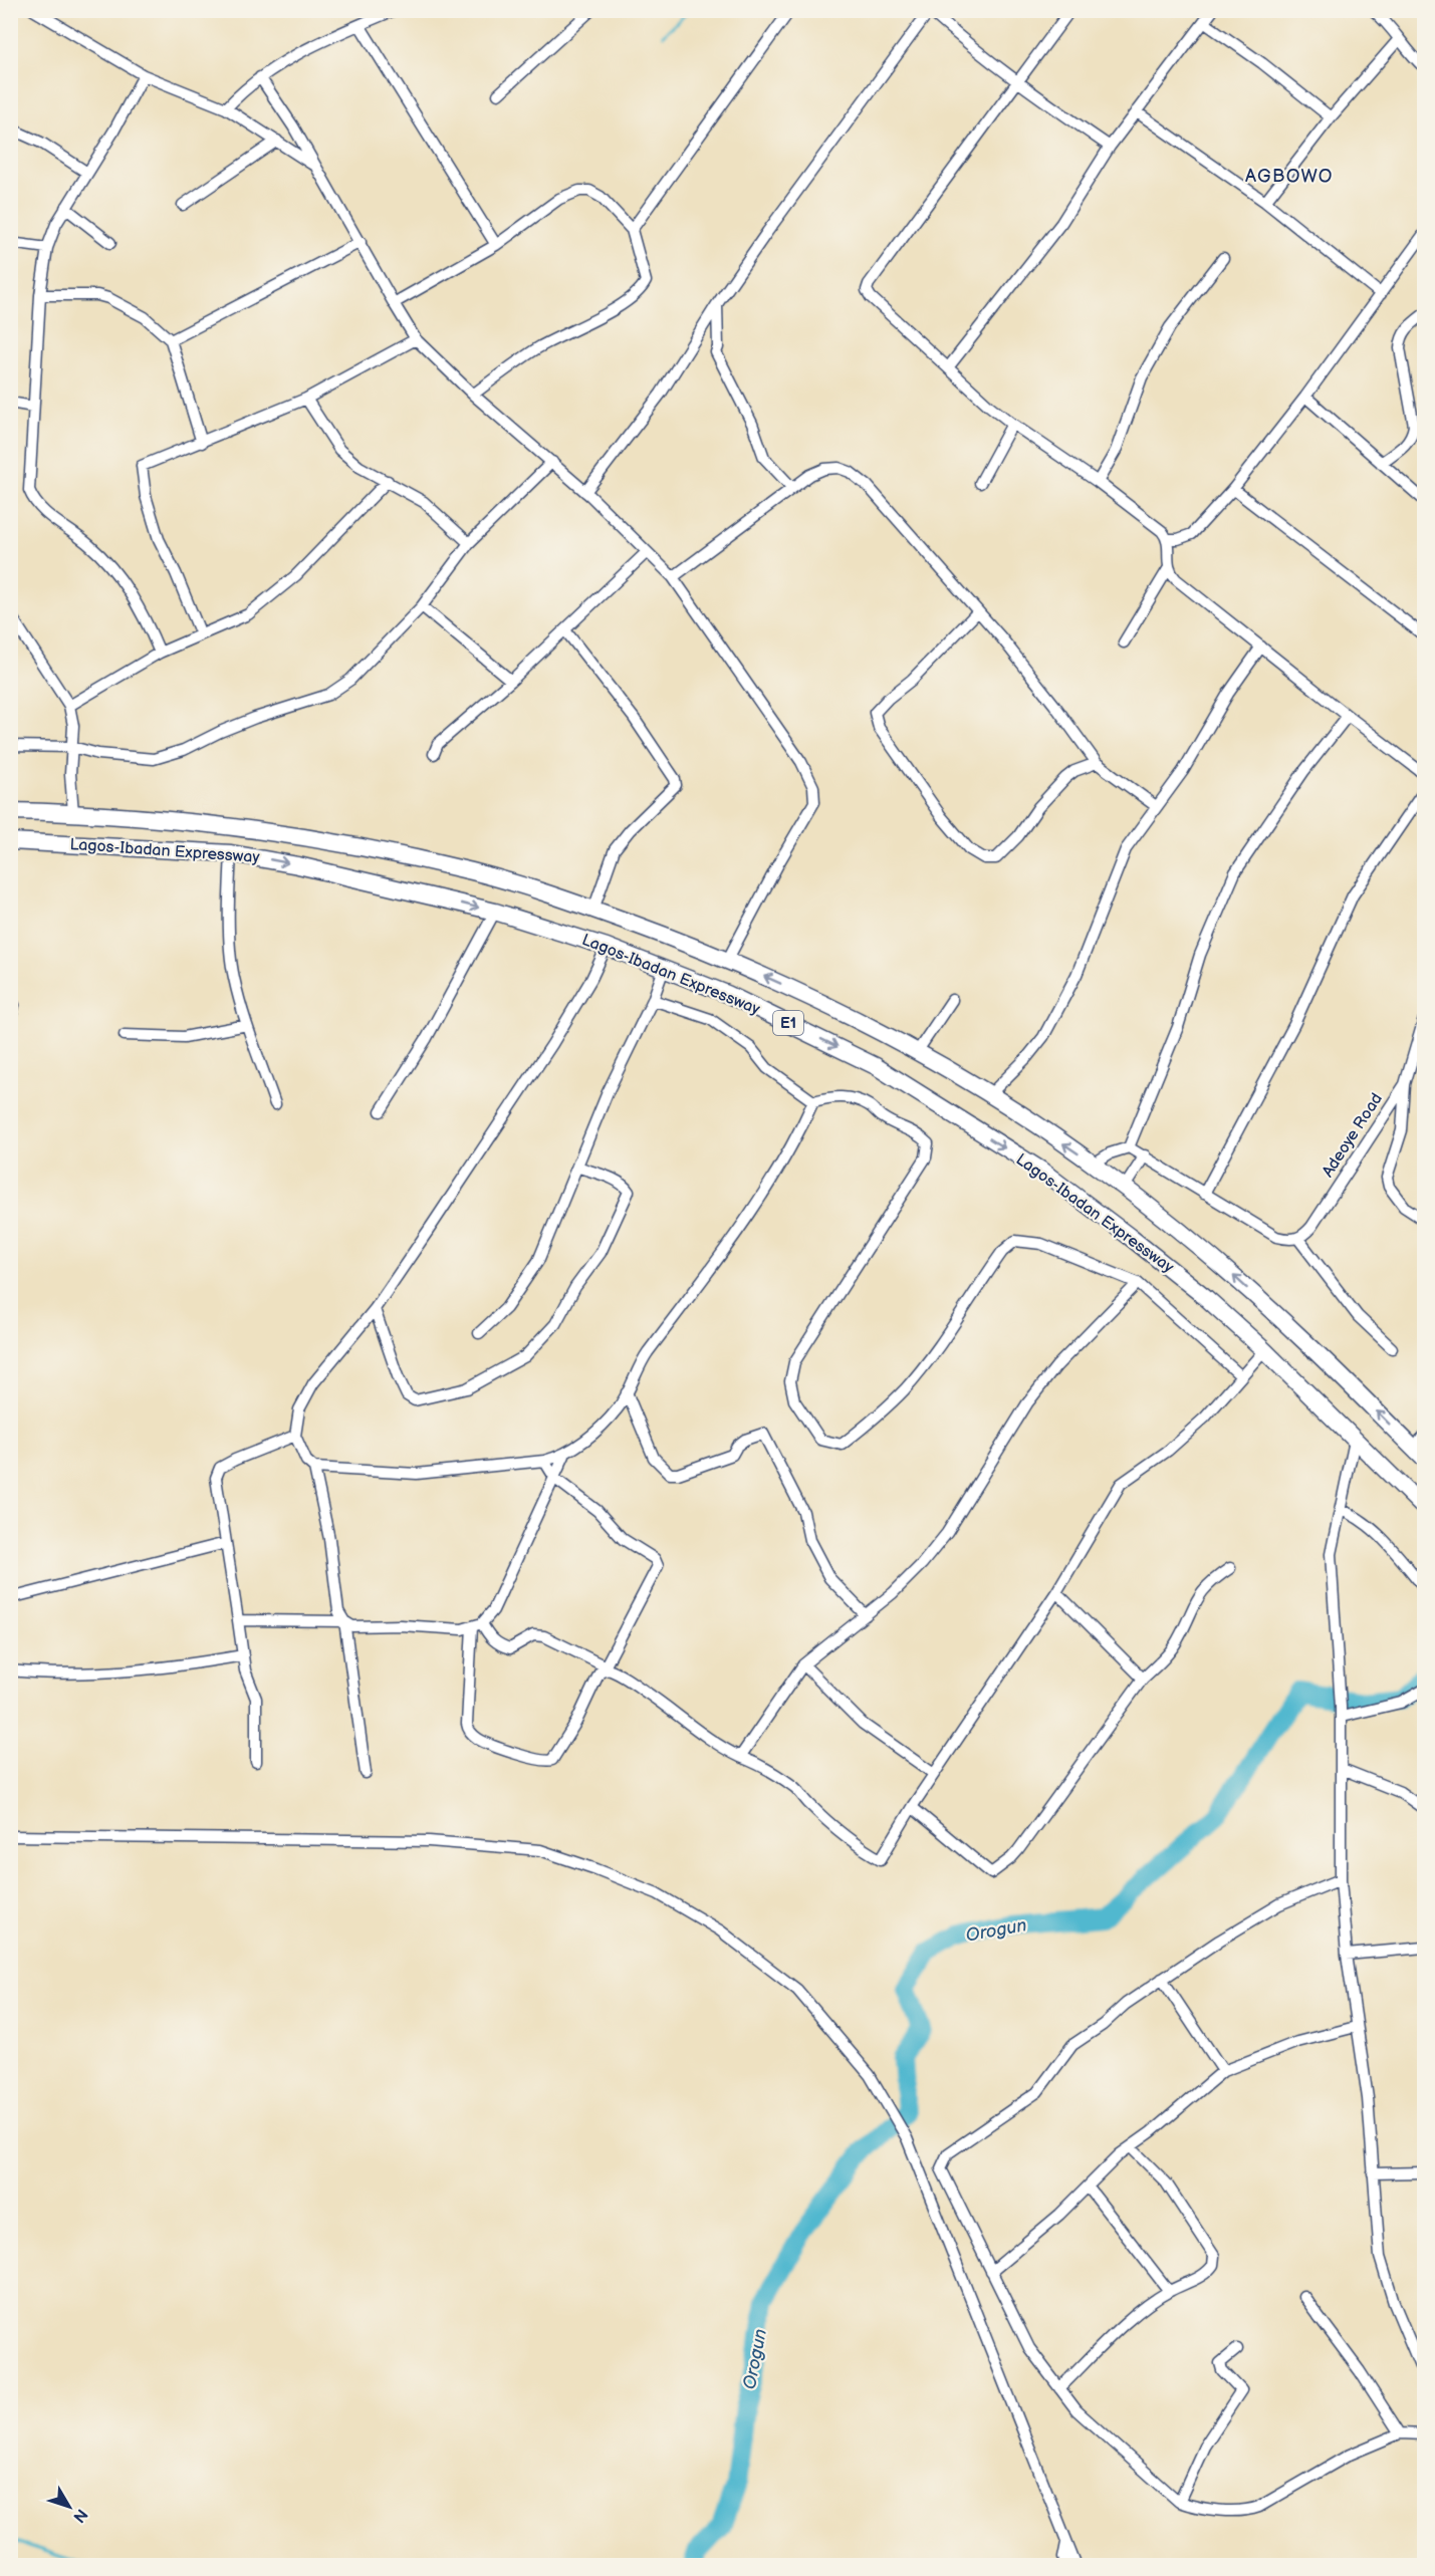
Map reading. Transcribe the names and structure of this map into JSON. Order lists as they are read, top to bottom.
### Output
{
  "streets": {
    "highway": ["Lagos-Ibadan Expressway", "E1"],
    "street": ["Adeoye Road"]
  },
  "districts": ["AGBOWO"],
  "water": ["Orogun"],
  "north": "bottom right"
}
